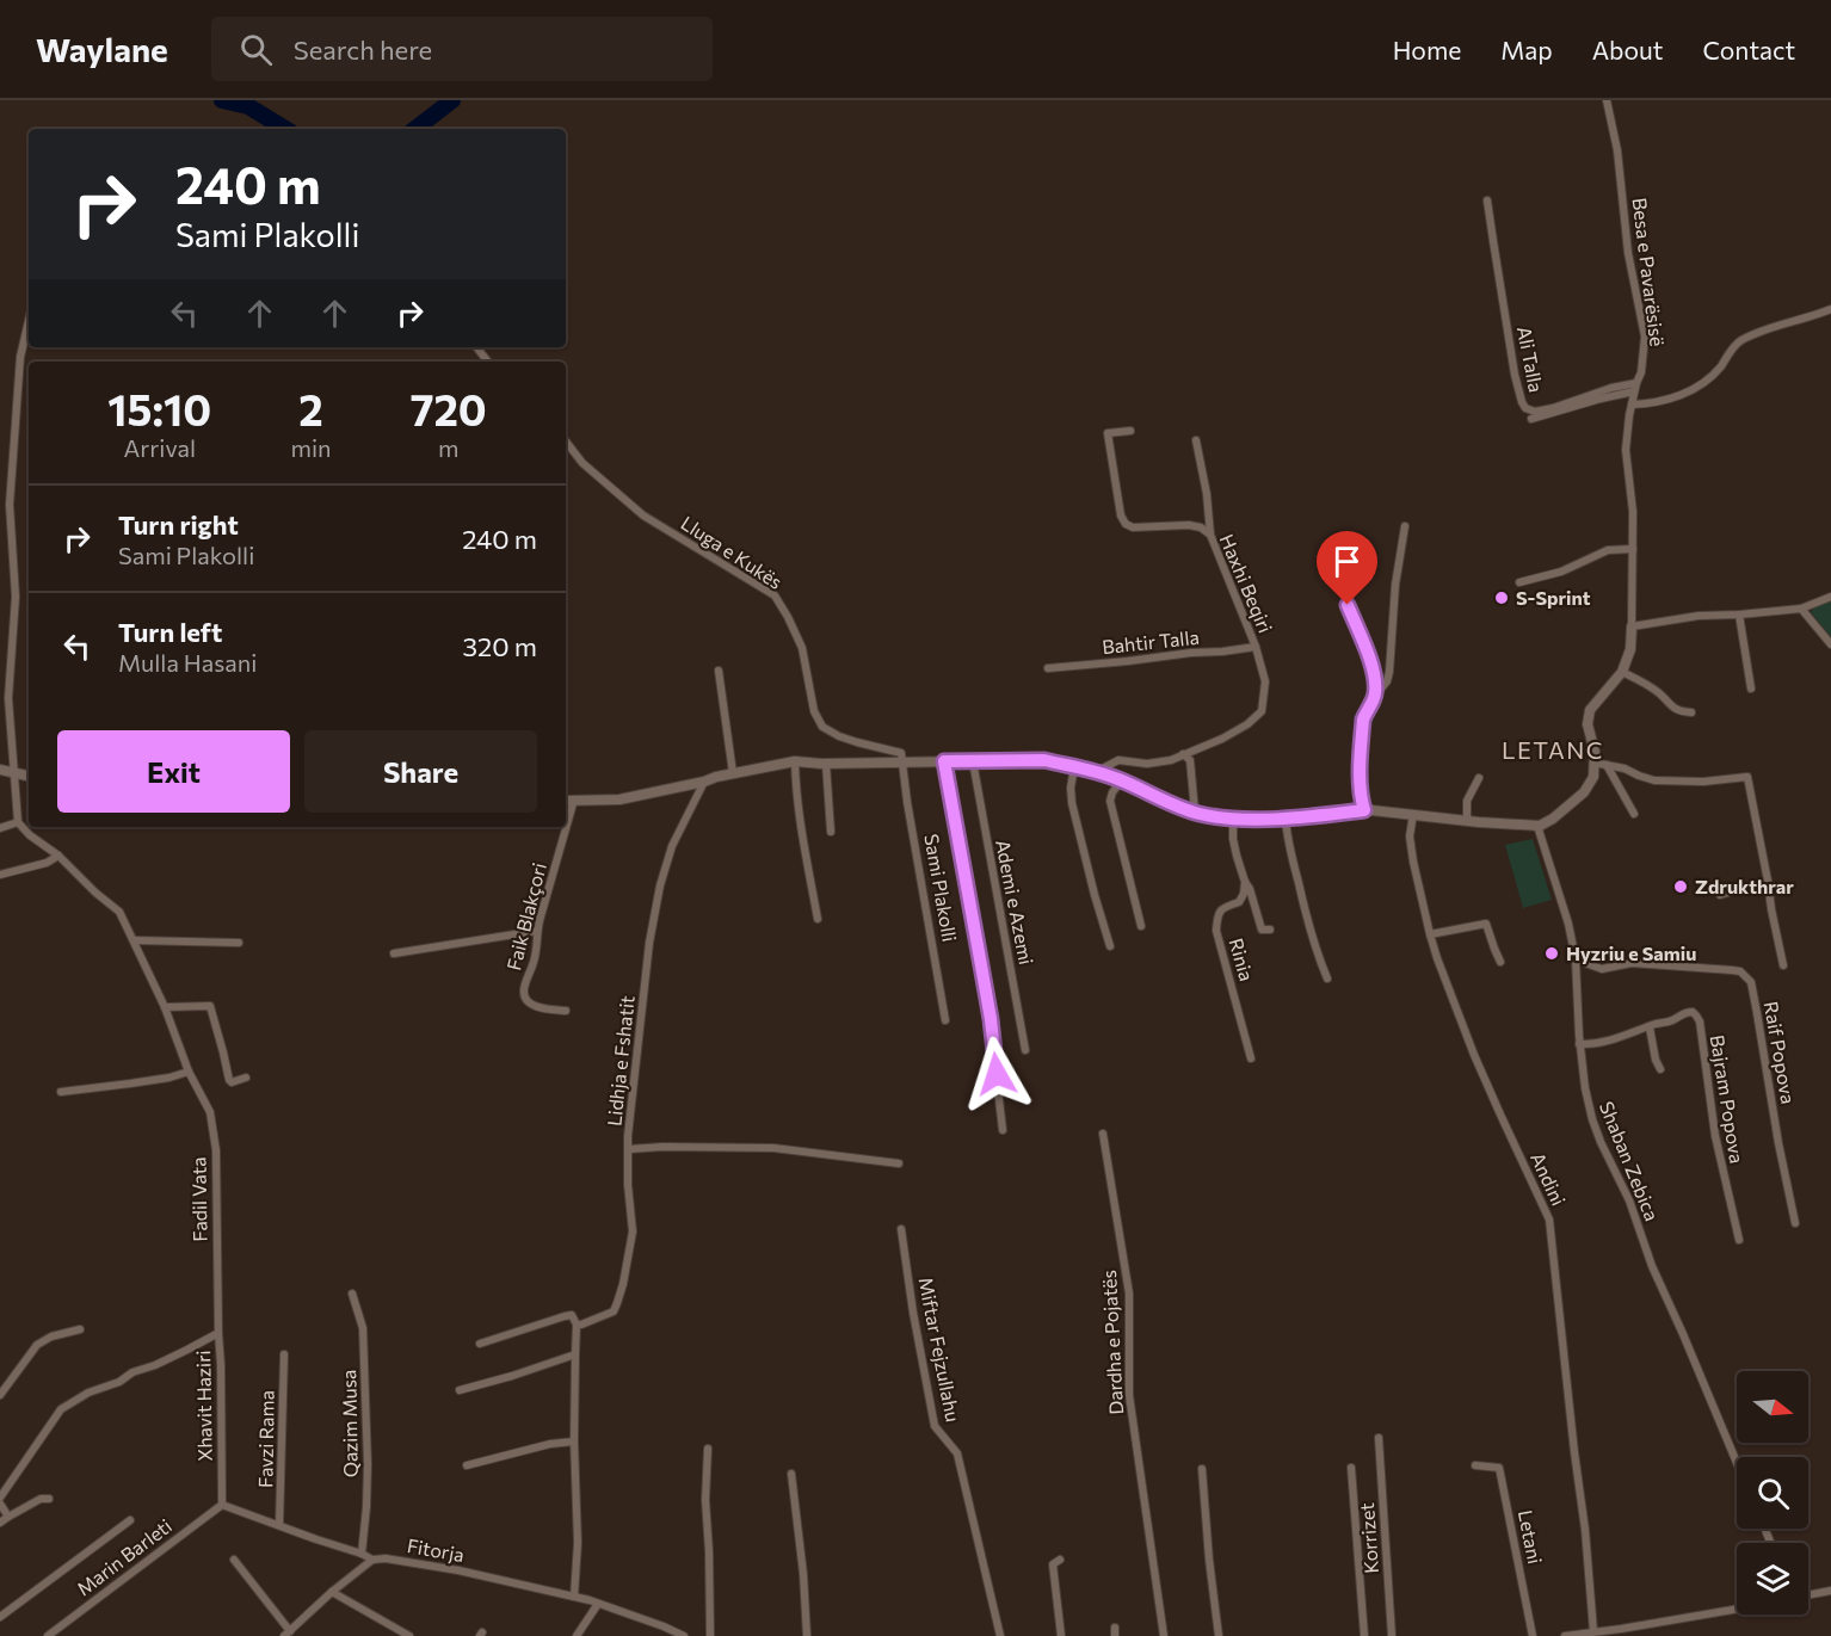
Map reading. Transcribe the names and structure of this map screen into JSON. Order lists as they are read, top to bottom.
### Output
{
  "streets": {
    "street": [
      "Besa e Pavarësisë",
      "Ali Talla",
      "Lluga e Kukës",
      "Haxhi Beqiri",
      "Bahtir Talla",
      "Sami Plakolli",
      "Ademi e Azemi",
      "Faik Blakçori",
      "Rinia",
      "Raif Popova",
      "Lidhja e Fshatit",
      "Bajram Popova",
      "Shaban Zebica",
      "Andini",
      "Fadil Vata",
      "Dardha e Pojatës",
      "Miftar Fejzullahu",
      "Xhavit Haziri",
      "Qazim Musa",
      "Favzi Rama",
      "Letani",
      "Korrizet",
      "Fitorja",
      "Marin Barleti"
    ]
  },
  "crossings": [
    ["Besa e Pavarësisë", "Ali Talla"],
    ["Lluga e Kukës", "Sami Plakolli"],
    ["Haxhi Beqiri", "Bahtir Talla"],
    ["Raif Popova", "Shaban Zebica"],
    ["Bajram Popova", "Shaban Zebica"],
    ["Fadil Vata", "Xhavit Haziri"],
    ["Xhavit Haziri", "Marin Barleti"]
  ],
  "districts": ["LETANC"],
  "places": ["S-Sprint", "Zdrukthrar", "Hyzriu e Samiu"],
  "north": "right",
  "page": {
    "header": "Waylane",
    "search": "Search here",
    "nav": [
      "Home",
      "Map",
      "About",
      "Contact"
    ],
    "turn": ["240 m", "Sami Plakolli"],
    "eta": [
      "15:10",
      "Arrival",
      "2",
      "min",
      "720",
      "m"
    ],
    "list": [
      {
        "name": "Turn right",
        "note": "Sami Plakolli",
        "value": "240 m"
      },
      {
        "name": "Turn left",
        "note": "Mulla Hasani",
        "value": "320 m"
      }
    ],
    "buttons": ["Exit", "Share"]
  }
}
